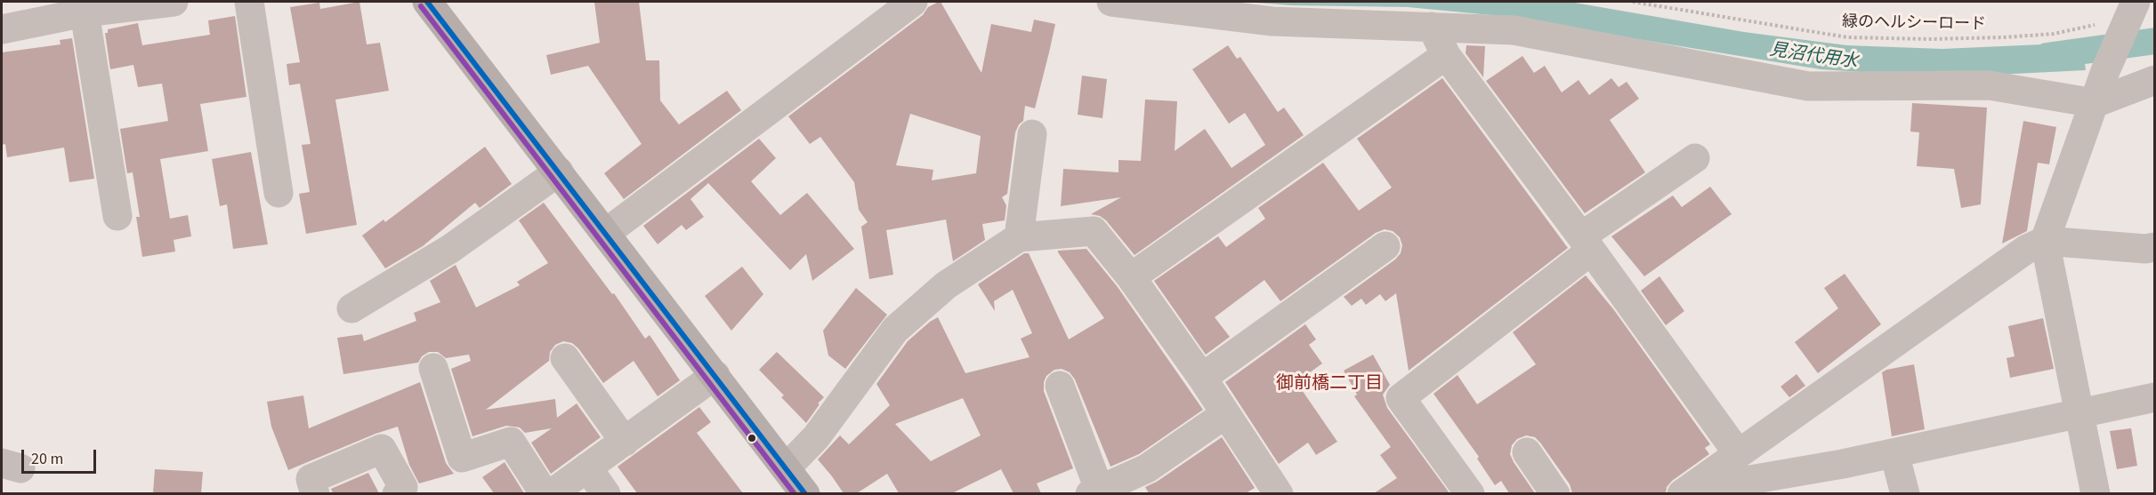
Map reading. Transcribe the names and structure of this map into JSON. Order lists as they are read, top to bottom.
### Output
{
  "streets": {
    "path": ["緑のヘルシーロード"]
  },
  "districts": ["御前橋二丁目"],
  "water": ["見沼代用水"],
  "scale_bar": "20 m"
}
